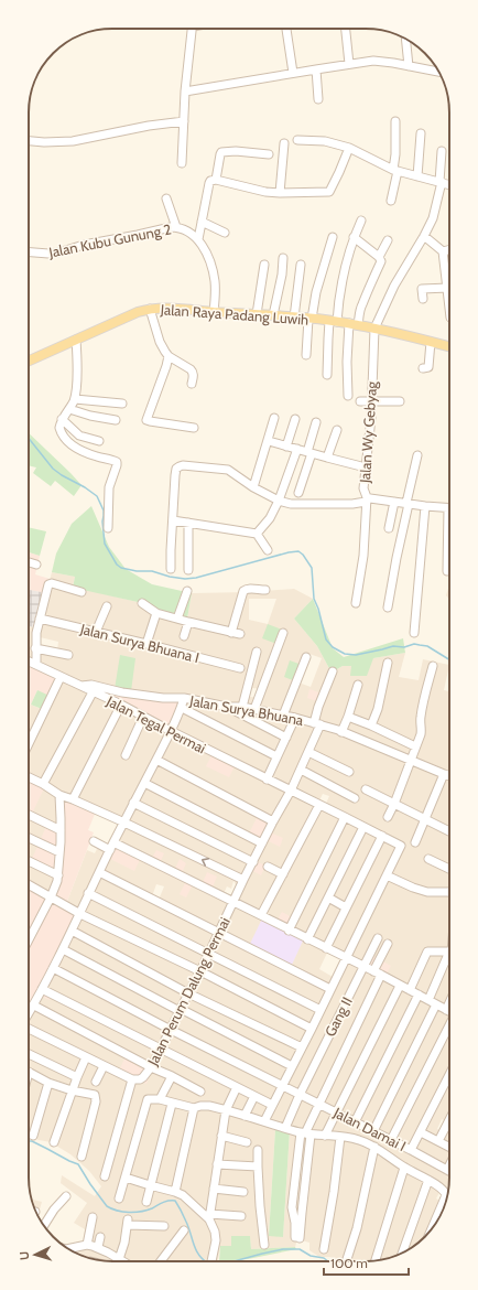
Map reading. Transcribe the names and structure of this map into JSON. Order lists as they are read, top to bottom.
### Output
{
  "streets": {
    "main road": ["Jalan Raya Padang Luwih"],
    "street": [
      "Jalan Kubu Gunung 2",
      "Jalan Wy Gebyag",
      "Jalan Surya Bhuana I",
      "Jalan Surya Bhuana",
      "Jalan Tegal Permai",
      "Jalan Perum Dalung Permai",
      "Gang II",
      "Jalan Damai I"
    ]
  },
  "crossings": [
    ["Jalan Raya Padang Luwih", "Jalan Wy Gebyag"],
    ["Jalan Surya Bhuana", "Jalan Tegal Permai"],
    ["Jalan Surya Bhuana", "Jalan Perum Dalung Permai"],
    ["Jalan Tegal Permai", "Jalan Perum Dalung Permai"],
    ["Jalan Perum Dalung Permai", "Gang II"],
    ["Jalan Perum Dalung Permai", "Jalan Damai I"],
    ["Gang II", "Jalan Damai I"]
  ],
  "scale_bar": "100 m",
  "north": "left"
}
